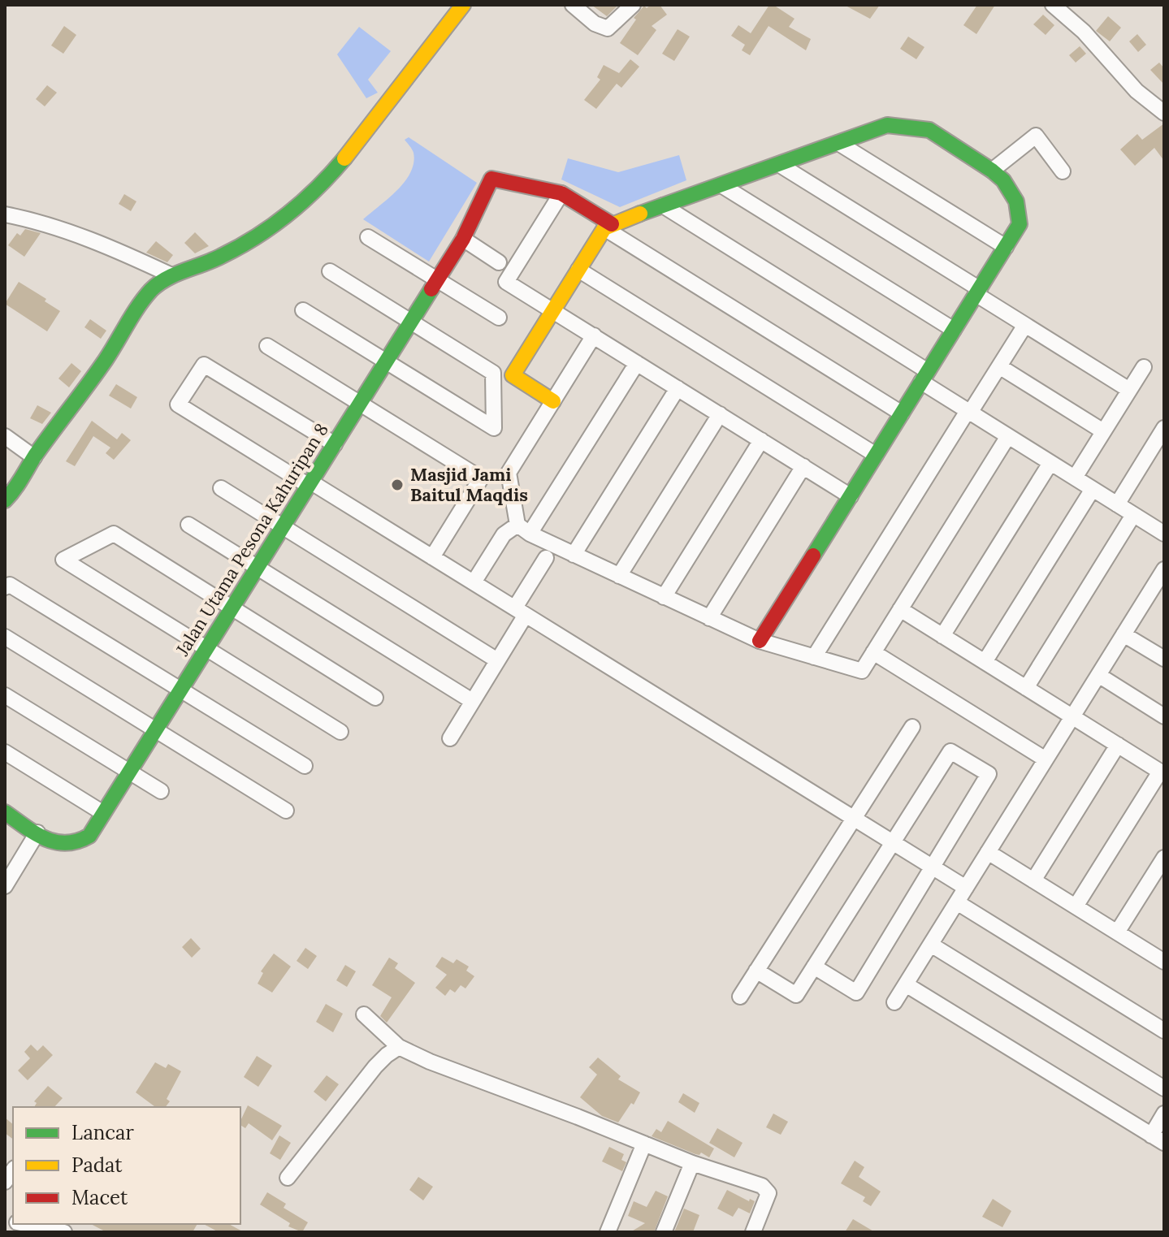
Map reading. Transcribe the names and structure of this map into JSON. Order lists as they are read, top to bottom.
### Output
{
  "streets": {
    "street": ["Jalan Utama Pesona Kahuripan 8"]
  },
  "places": ["Masjid Jami Baitul Maqdis"],
  "legend": ["Lancar", "Padat", "Macet"]
}
